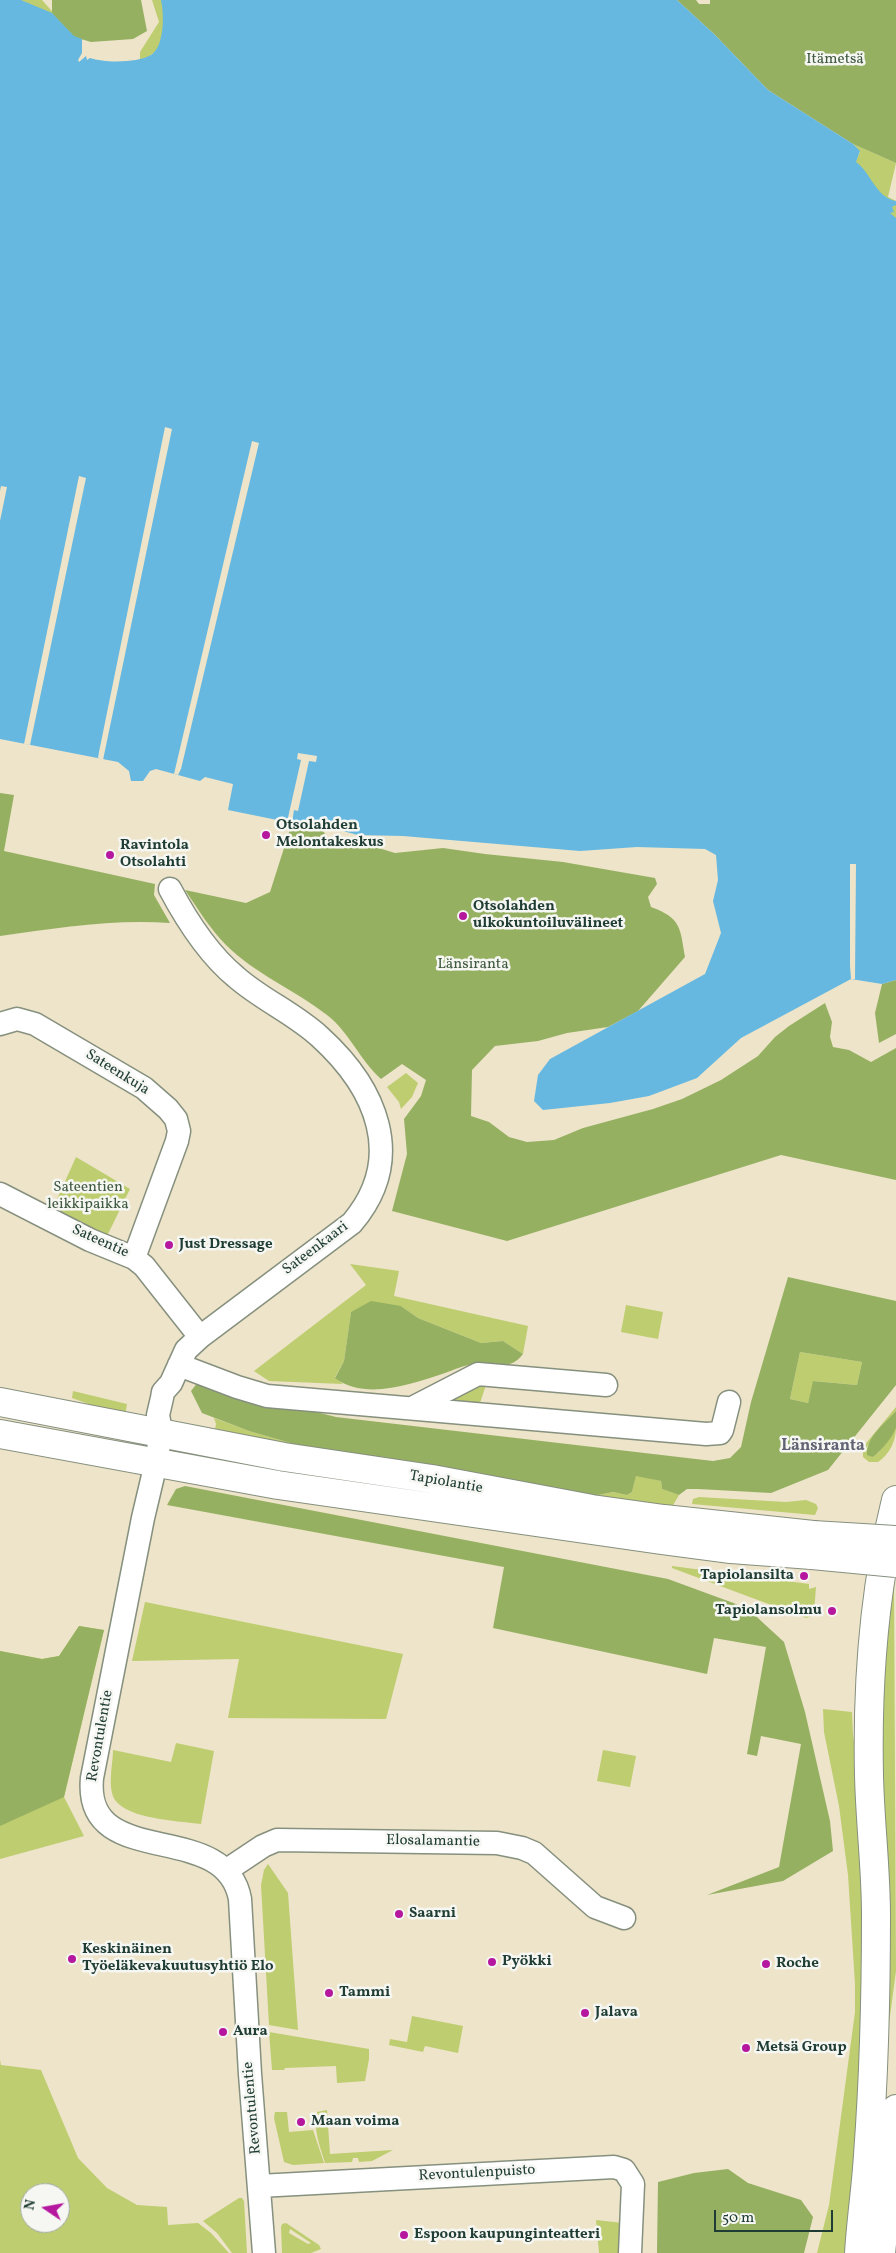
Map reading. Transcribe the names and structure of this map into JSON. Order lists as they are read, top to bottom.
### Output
{
  "streets": {
    "main road": ["Tapiolantie"],
    "street": [
      "Sateenkuja",
      "Sateentie",
      "Sateenkaari",
      "Revontulentie",
      "Elosalamantie",
      "Revontulenpuisto"
    ]
  },
  "crossings": [
    ["Sateenkuja", "Sateentie"],
    ["Sateentie", "Sateenkaari"],
    ["Tapiolantie", "Revontulentie"],
    ["Revontulentie", "Elosalamantie"],
    ["Revontulentie", "Revontulenpuisto"]
  ],
  "districts": ["Länsiranta"],
  "parks": ["Itämetsä", "Länsiranta", "Sateentien leikkipaikka"],
  "places": [
    "Otsolahden Melontakeskus",
    "Ravintola Otsolahti",
    "Otsolahden ulkokuntoiluvälineet",
    "Just Dressage",
    "Tapiolansilta",
    "Tapiolansolmu",
    "Saarni",
    "Keskinäinen Työeläkevakuutusyhtiö Elo",
    "Pyökki",
    "Roche",
    "Tammi",
    "Jalava",
    "Aura",
    "Metsä Group",
    "Maan voima",
    "Espoon kaupunginteatteri"
  ],
  "scale_bar": "50 m",
  "north": "left"
}
